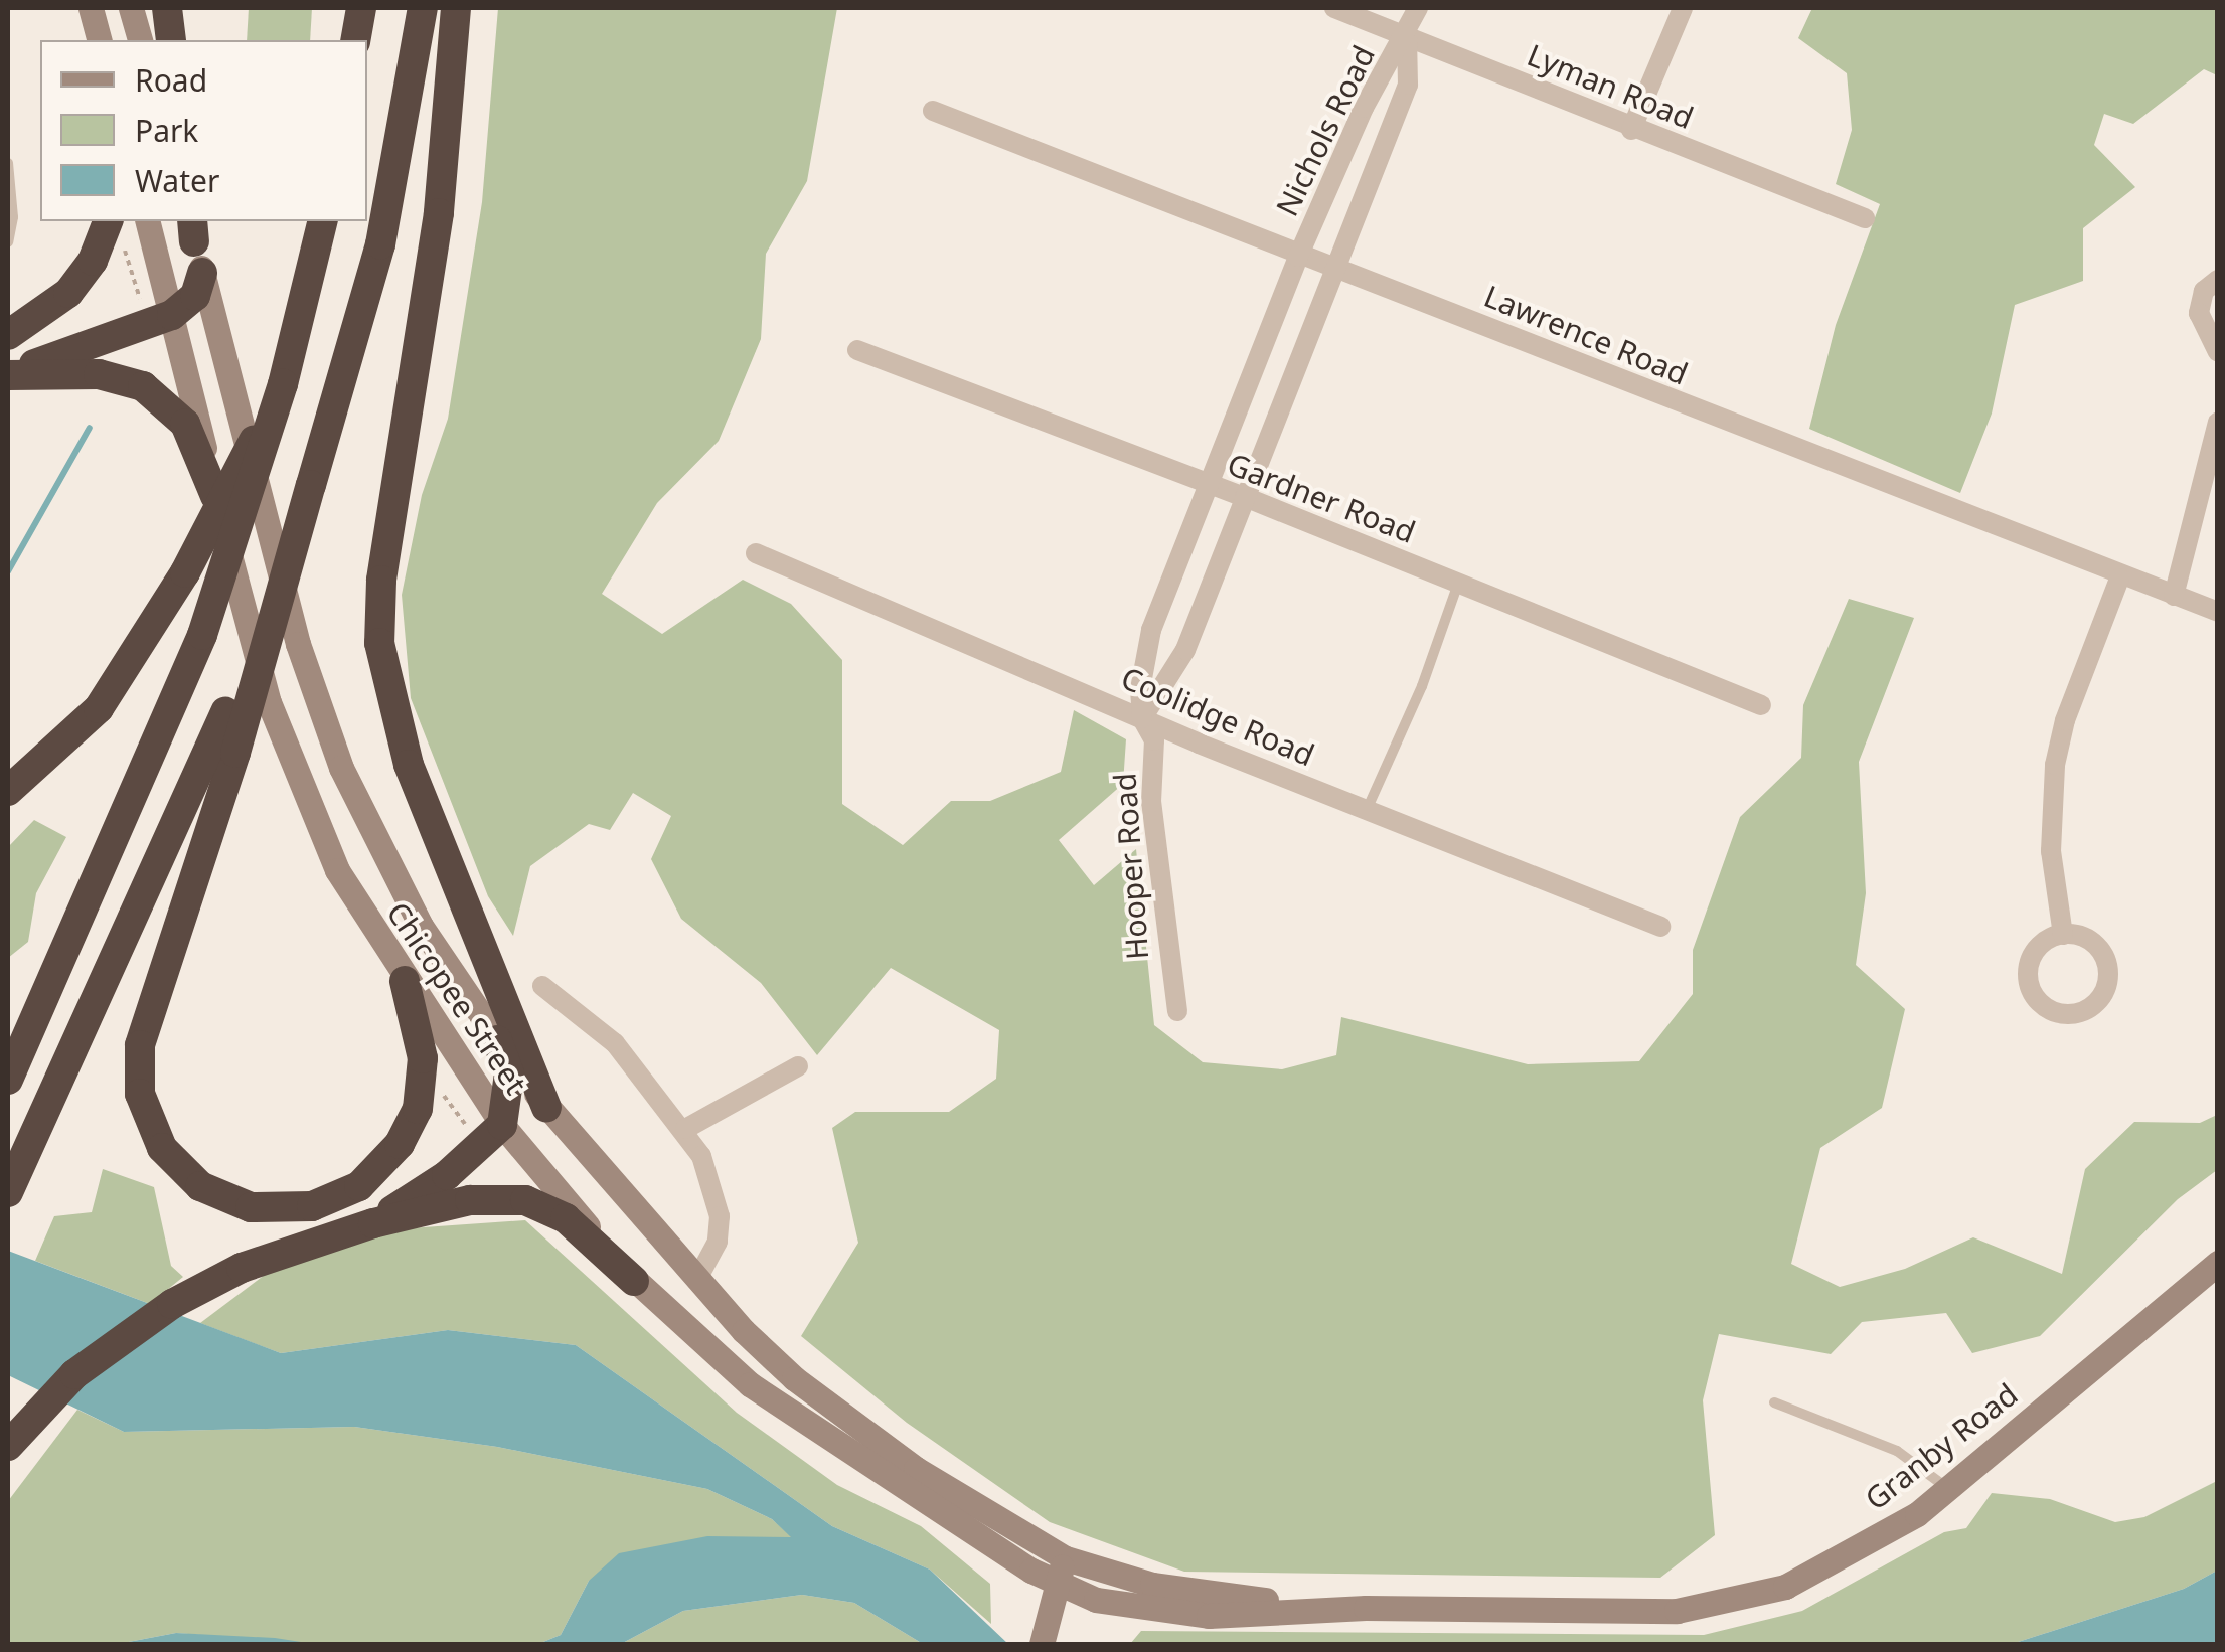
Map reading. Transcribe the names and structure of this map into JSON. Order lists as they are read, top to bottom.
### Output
{
  "streets": {
    "main road": ["Chicopee Street", "Granby Road"],
    "street": [
      "Lyman Road",
      "Nichols Road",
      "Lawrence Road",
      "Gardner Road",
      "Coolidge Road",
      "Hooper Road"
    ]
  },
  "crossings": [
    ["Lyman Road", "Nichols Road"],
    ["Nichols Road", "Lawrence Road"],
    ["Nichols Road", "Gardner Road"],
    ["Nichols Road", "Coolidge Road"],
    ["Nichols Road", "Hooper Road"],
    ["Coolidge Road", "Hooper Road"],
    ["Chicopee Street", "Granby Road"]
  ],
  "legend": ["Road", "Park", "Water"]
}
